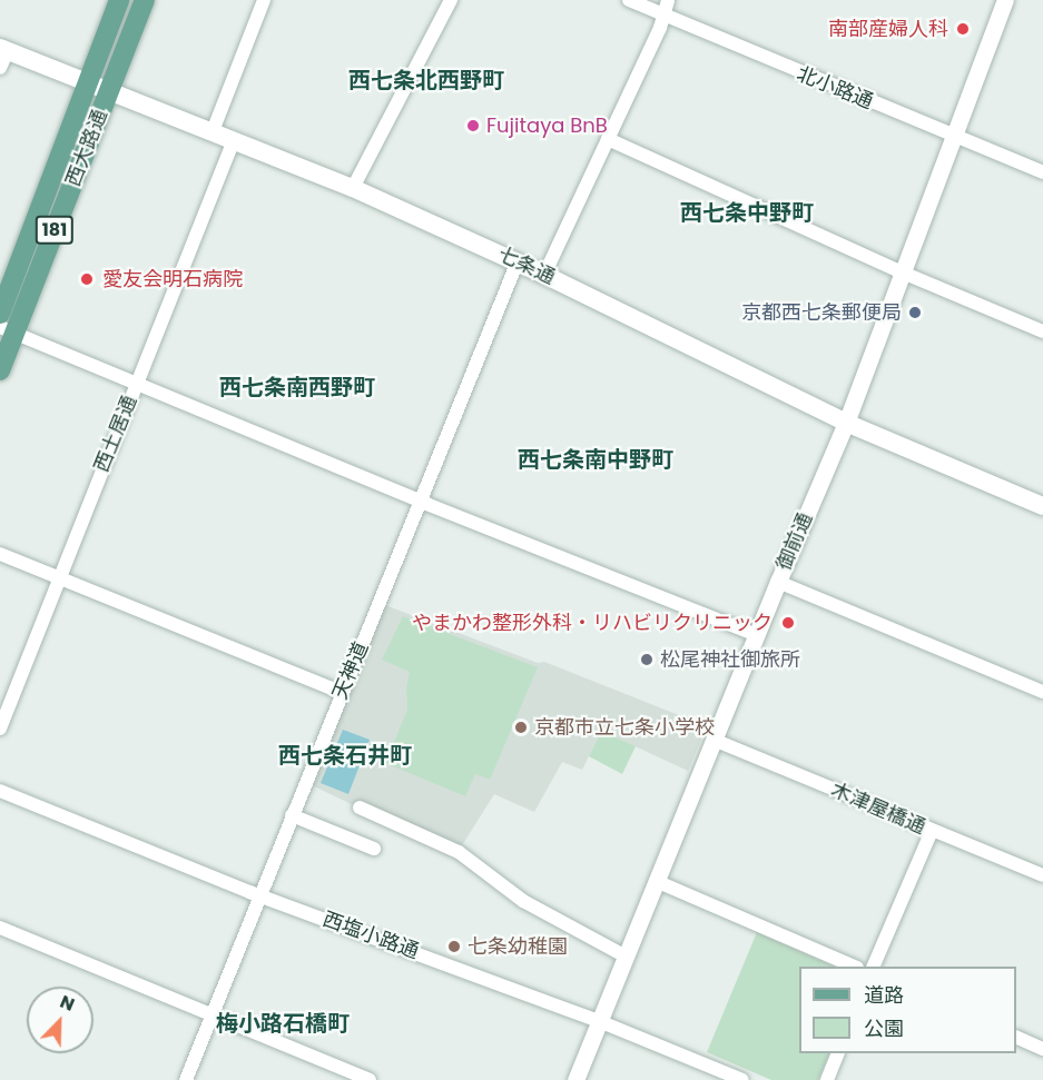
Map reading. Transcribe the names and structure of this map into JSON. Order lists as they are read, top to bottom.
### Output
{
  "streets": {
    "main road": ["西大路通", "181", "七条通"],
    "street": [
      "北小路通",
      "西土居通",
      "御前通",
      "天神道",
      "木津屋橋通",
      "西塩小路通"
    ]
  },
  "crossings": [
    ["北小路通", "御前通"],
    ["西大路通", "七条通"],
    ["七条通", "西土居通"],
    ["七条通", "御前通"],
    ["七条通", "天神道"],
    ["御前通", "木津屋橋通"],
    ["御前通", "西塩小路通"],
    ["天神道", "西塩小路通"]
  ],
  "districts": [
    "西七条北西野町",
    "西七条中野町",
    "西七条南西野町",
    "西七条南中野町",
    "西七条石井町",
    "梅小路石橋町"
  ],
  "places": [
    "南部産婦人科",
    "Fujitaya BnB",
    "愛友会明石病院",
    "京都西七条郵便局",
    "やまかわ整形外科・リハビリクリニック",
    "松尾神社御旅所",
    "京都市立七条小学校",
    "七条幼稚園"
  ],
  "legend": ["道路", "公園"],
  "north": "top right"
}
